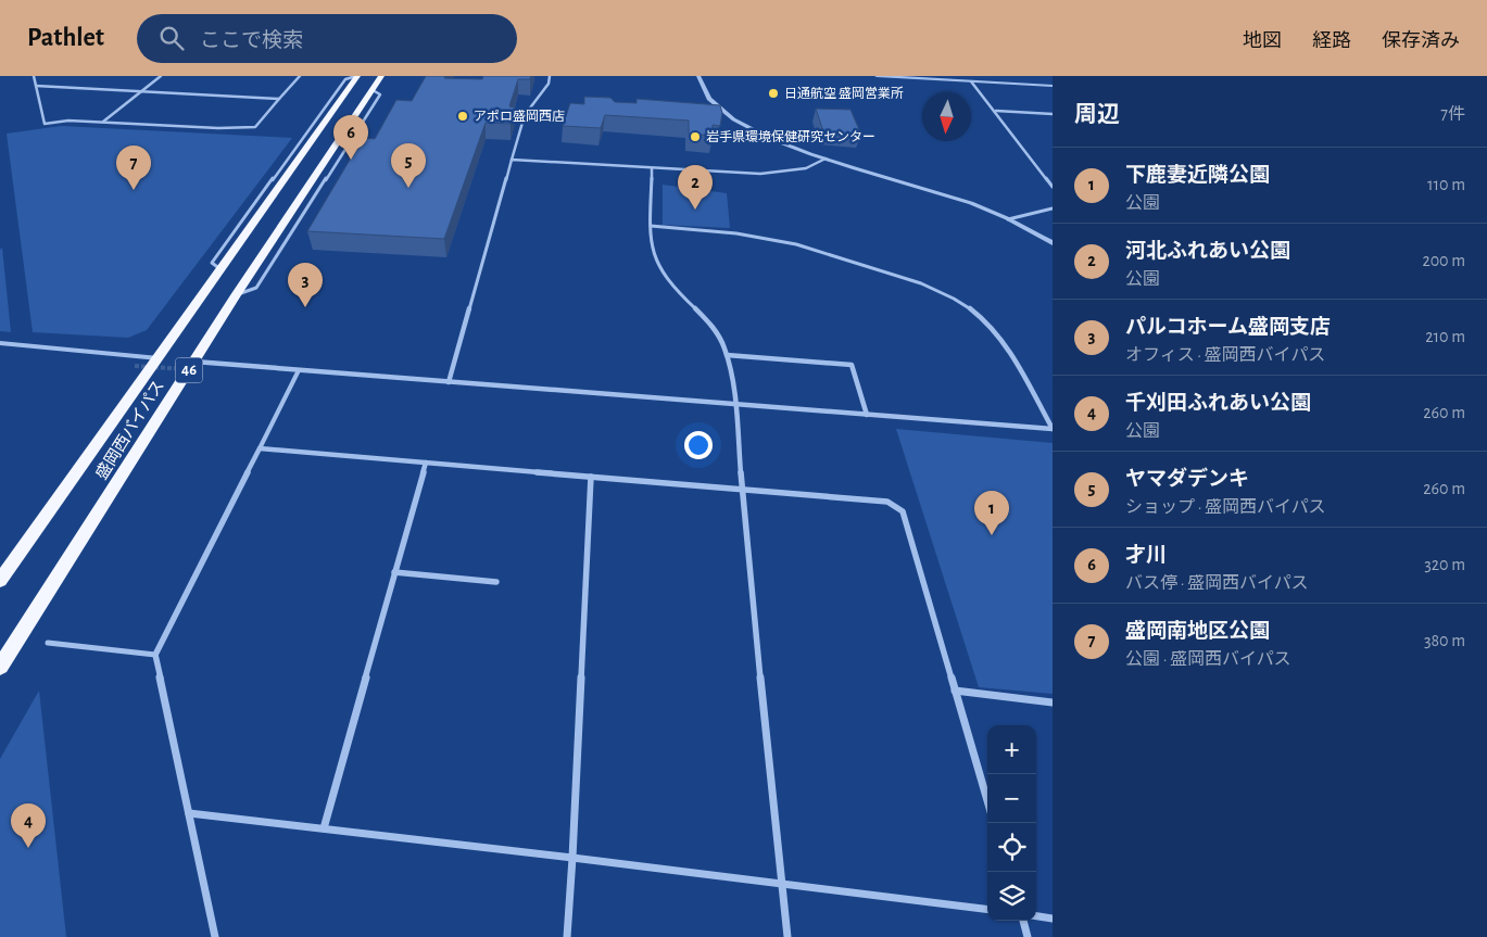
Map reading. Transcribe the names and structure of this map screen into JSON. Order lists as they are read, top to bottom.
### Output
{
  "streets": {
    "highway": ["46", "盛岡西バイパス"]
  },
  "places": ["日通航空 盛岡営業所", "アポロ盛岡西店", "岩手県環境保健研究センター"],
  "north": "bottom",
  "page": {
    "header": "Pathlet",
    "search": "ここで検索",
    "nav": ["地図", "経路", "保存済み"],
    "heading": ["周辺", "7件"],
    "pins": [
      "6",
      "5",
      "7",
      "2",
      "3",
      "1",
      "4"
    ],
    "list": [
      {
        "mark": "1",
        "name": "下鹿妻近隣公園",
        "note": "公園",
        "value": "110 m"
      },
      {
        "mark": "2",
        "name": "河北ふれあい公園",
        "note": "公園",
        "value": "200 m"
      },
      {
        "mark": "3",
        "name": "パルコホーム盛岡支店",
        "note": "オフィス · 盛岡西バイパス",
        "value": "210 m"
      },
      {
        "mark": "4",
        "name": "千刈田ふれあい公園",
        "note": "公園",
        "value": "260 m"
      },
      {
        "mark": "5",
        "name": "ヤマダデンキ",
        "note": "ショップ · 盛岡西バイパス",
        "value": "260 m"
      },
      {
        "mark": "6",
        "name": "才川",
        "note": "バス停 · 盛岡西バイパス",
        "value": "320 m"
      },
      {
        "mark": "7",
        "name": "盛岡南地区公園",
        "note": "公園 · 盛岡西バイパス",
        "value": "380 m"
      }
    ],
    "map_buttons": ["+", "−"]
  }
}
